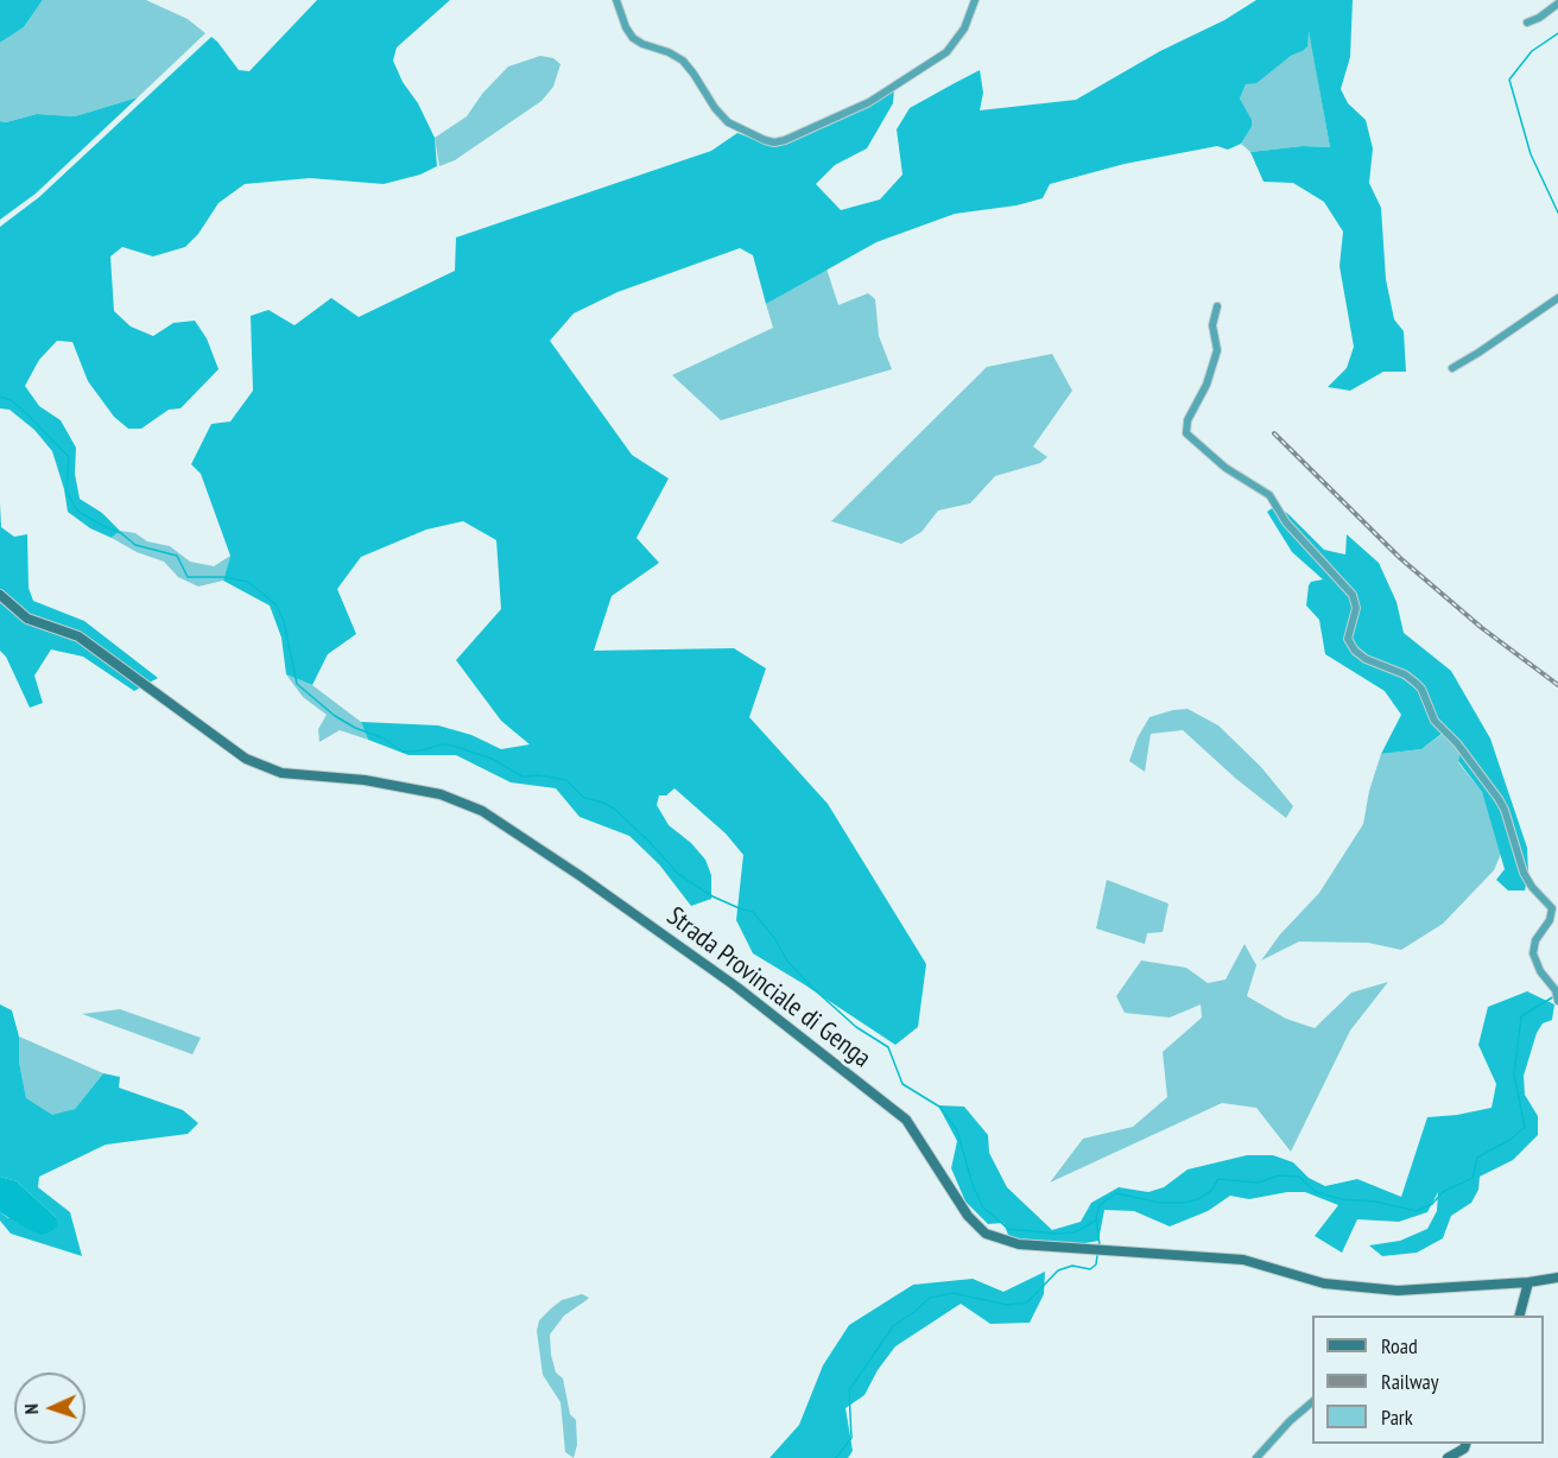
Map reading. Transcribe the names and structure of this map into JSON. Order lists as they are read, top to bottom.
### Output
{
  "streets": {
    "main road": ["Strada Provinciale di Genga"]
  },
  "legend": ["Road", "Railway", "Park"],
  "north": "left"
}
